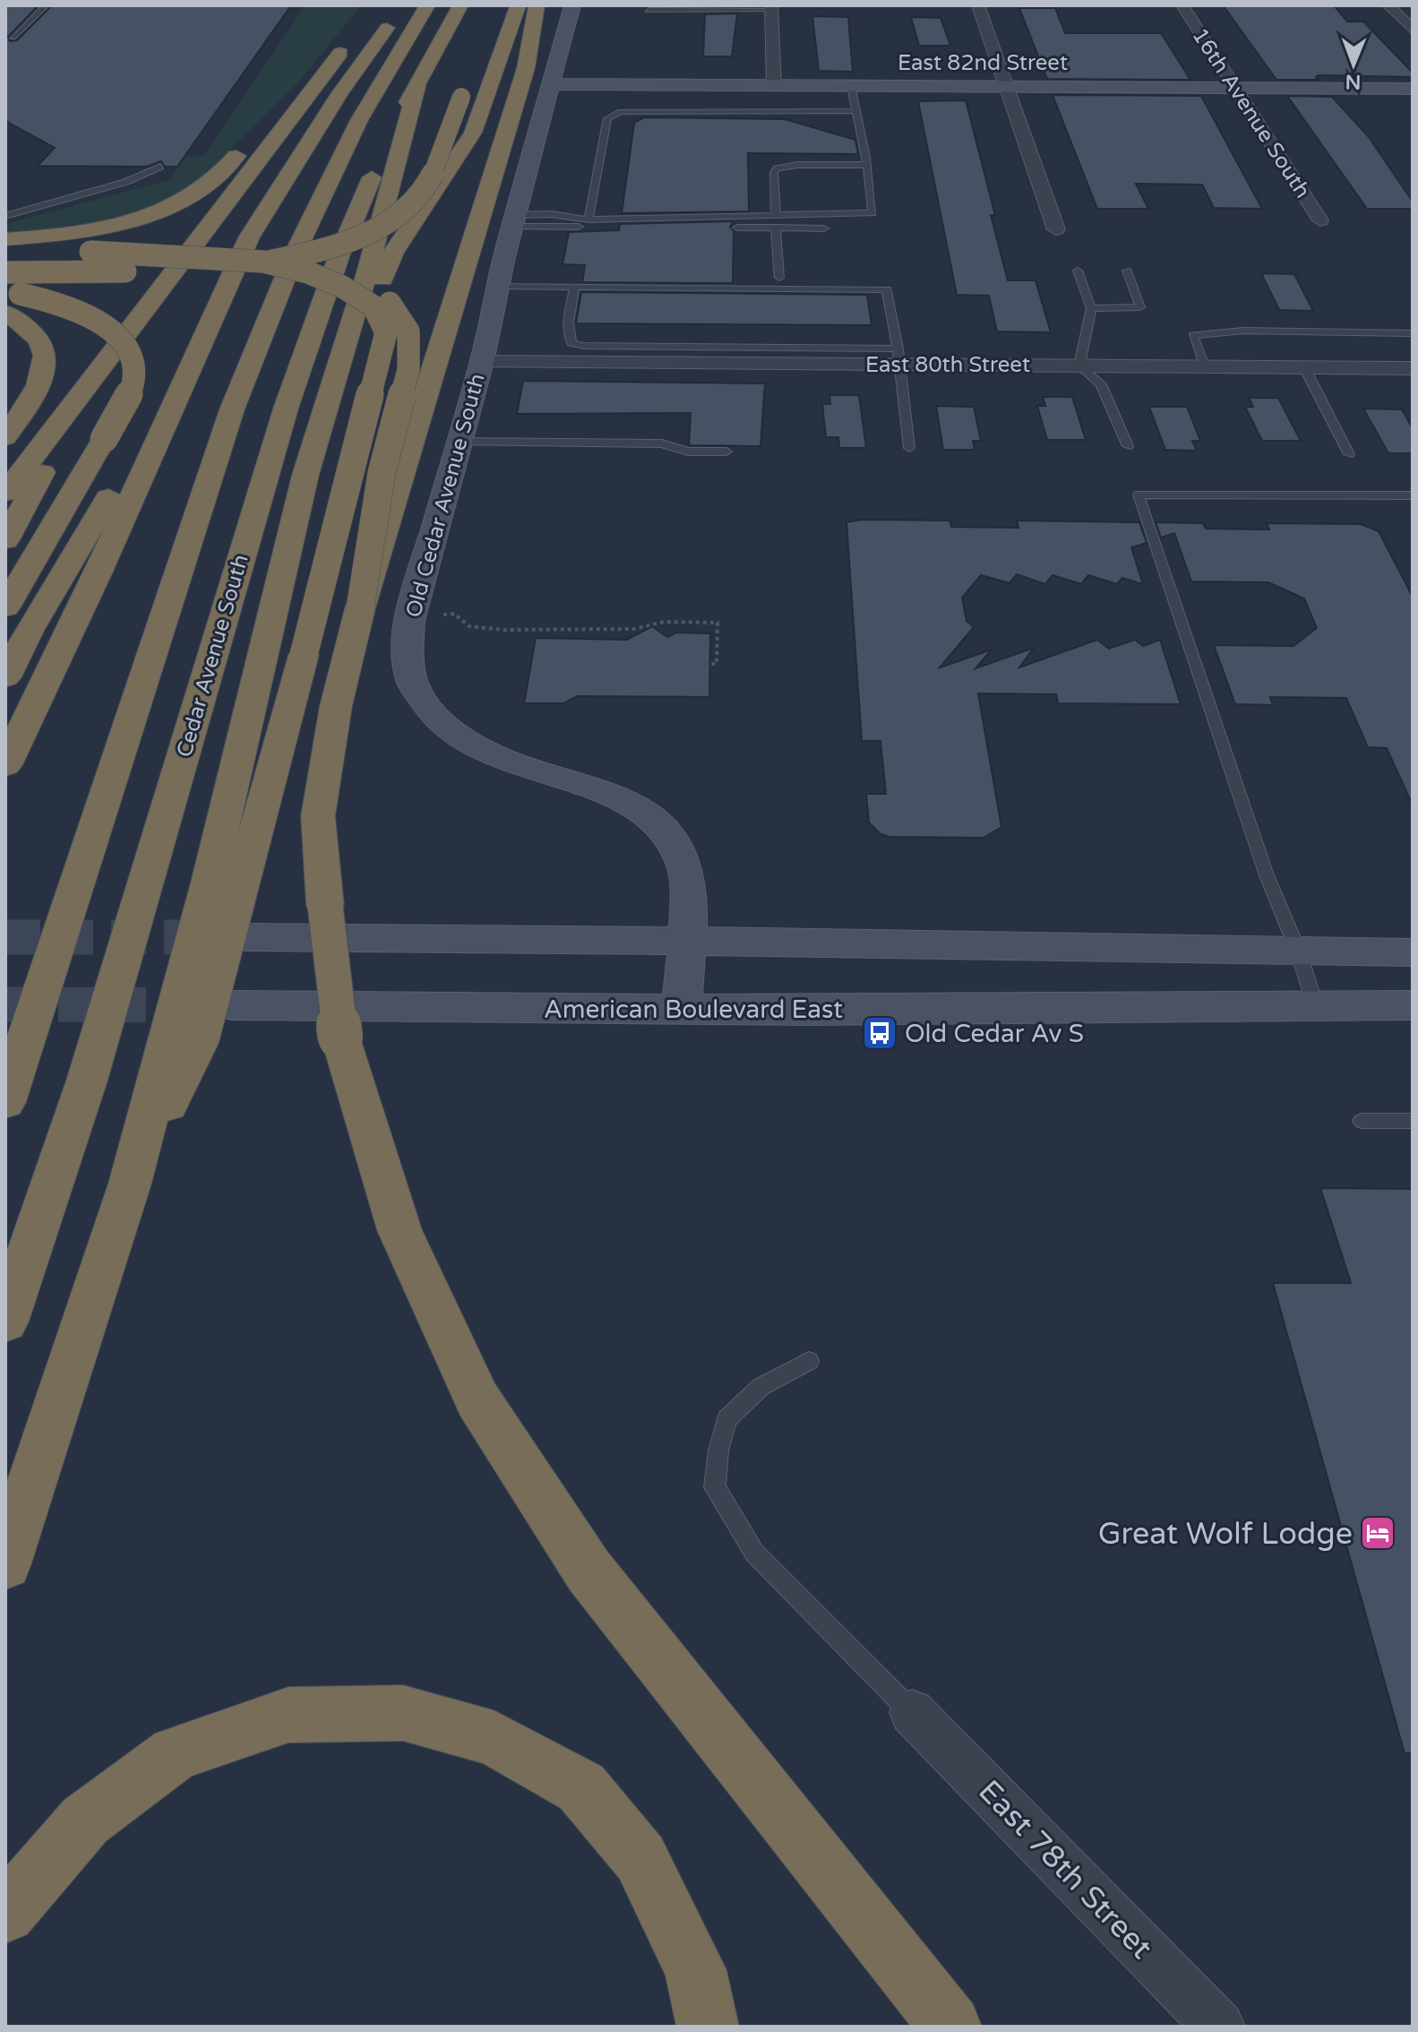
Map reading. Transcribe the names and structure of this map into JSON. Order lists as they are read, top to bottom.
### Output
{
  "streets": {
    "highway": ["Cedar Avenue South"],
    "street": [
      "East 82nd Street",
      "16th Avenue South",
      "East 80th Street",
      "Old Cedar Avenue South",
      "American Boulevard East",
      "East 78th Street"
    ]
  },
  "crossings": [
    ["East 82nd Street", "16th Avenue South"],
    ["East 82nd Street", "Old Cedar Avenue South"],
    ["East 80th Street", "Old Cedar Avenue South"],
    ["Old Cedar Avenue South", "American Boulevard East"]
  ],
  "places": {
    "bus stop": ["Old Cedar Av S"],
    "hotel": ["Great Wolf Lodge"]
  },
  "north": "bottom"
}
